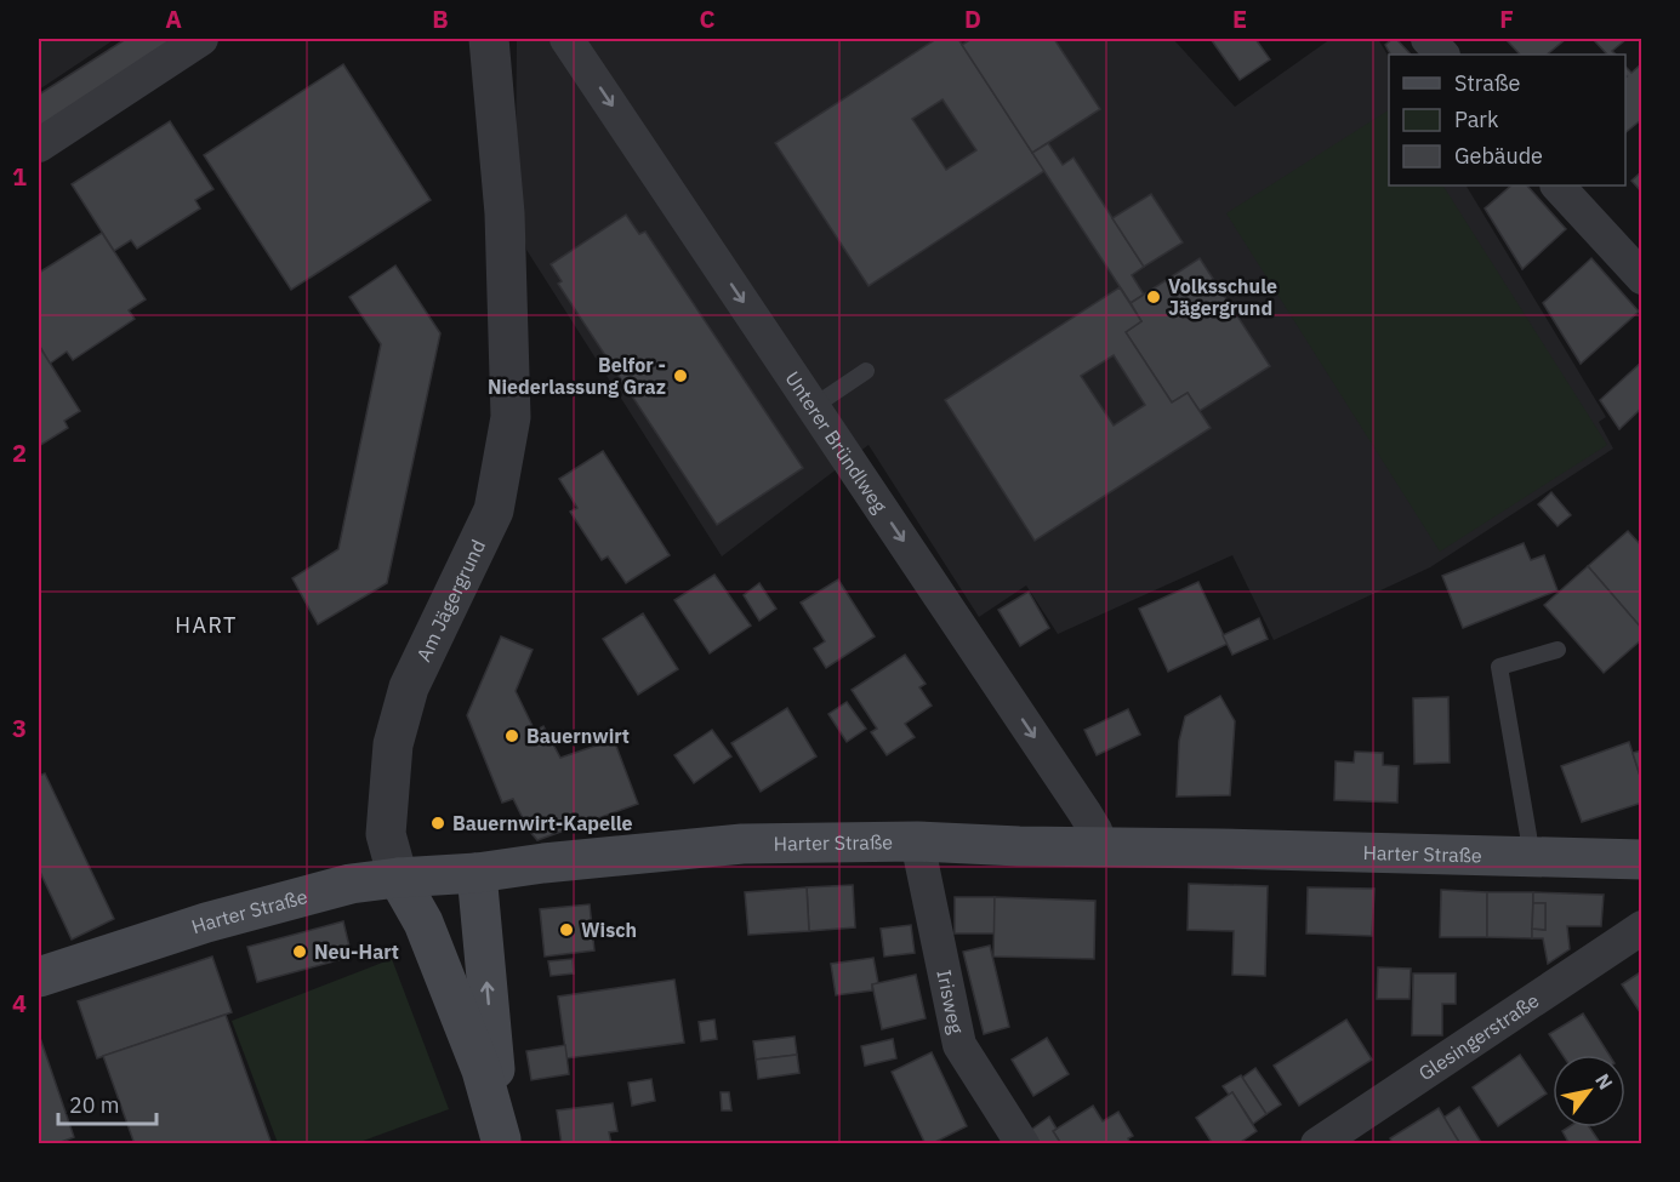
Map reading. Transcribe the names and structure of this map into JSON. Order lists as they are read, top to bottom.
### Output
{
  "streets": {
    "main road": ["Am Jägergrund", "Harter Straße"],
    "street": ["Unterer Bründlweg", "Irisweg", "Glesingerstraße"]
  },
  "crossings": [
    ["Unterer Bründlweg", "Harter Straße"],
    ["Am Jägergrund", "Harter Straße"],
    ["Harter Straße", "Irisweg"]
  ],
  "one_way": ["Unterer Bründlweg"],
  "districts": ["HART"],
  "places": [
    "Volksschule Jägergrund",
    "Belfor - Niederlassung Graz",
    "Bauernwirt",
    "Bauernwirt-Kapelle",
    "Wisch",
    "Neu-Hart"
  ],
  "legend": ["Straße", "Park", "Gebäude"],
  "scale_bar": "20 m",
  "north": "top right",
  "grid": {
    "columns": [
      "A",
      "B",
      "C",
      "D",
      "E",
      "F"
    ],
    "rows": [
      "1",
      "2",
      "3",
      "4"
    ]
  }
}
